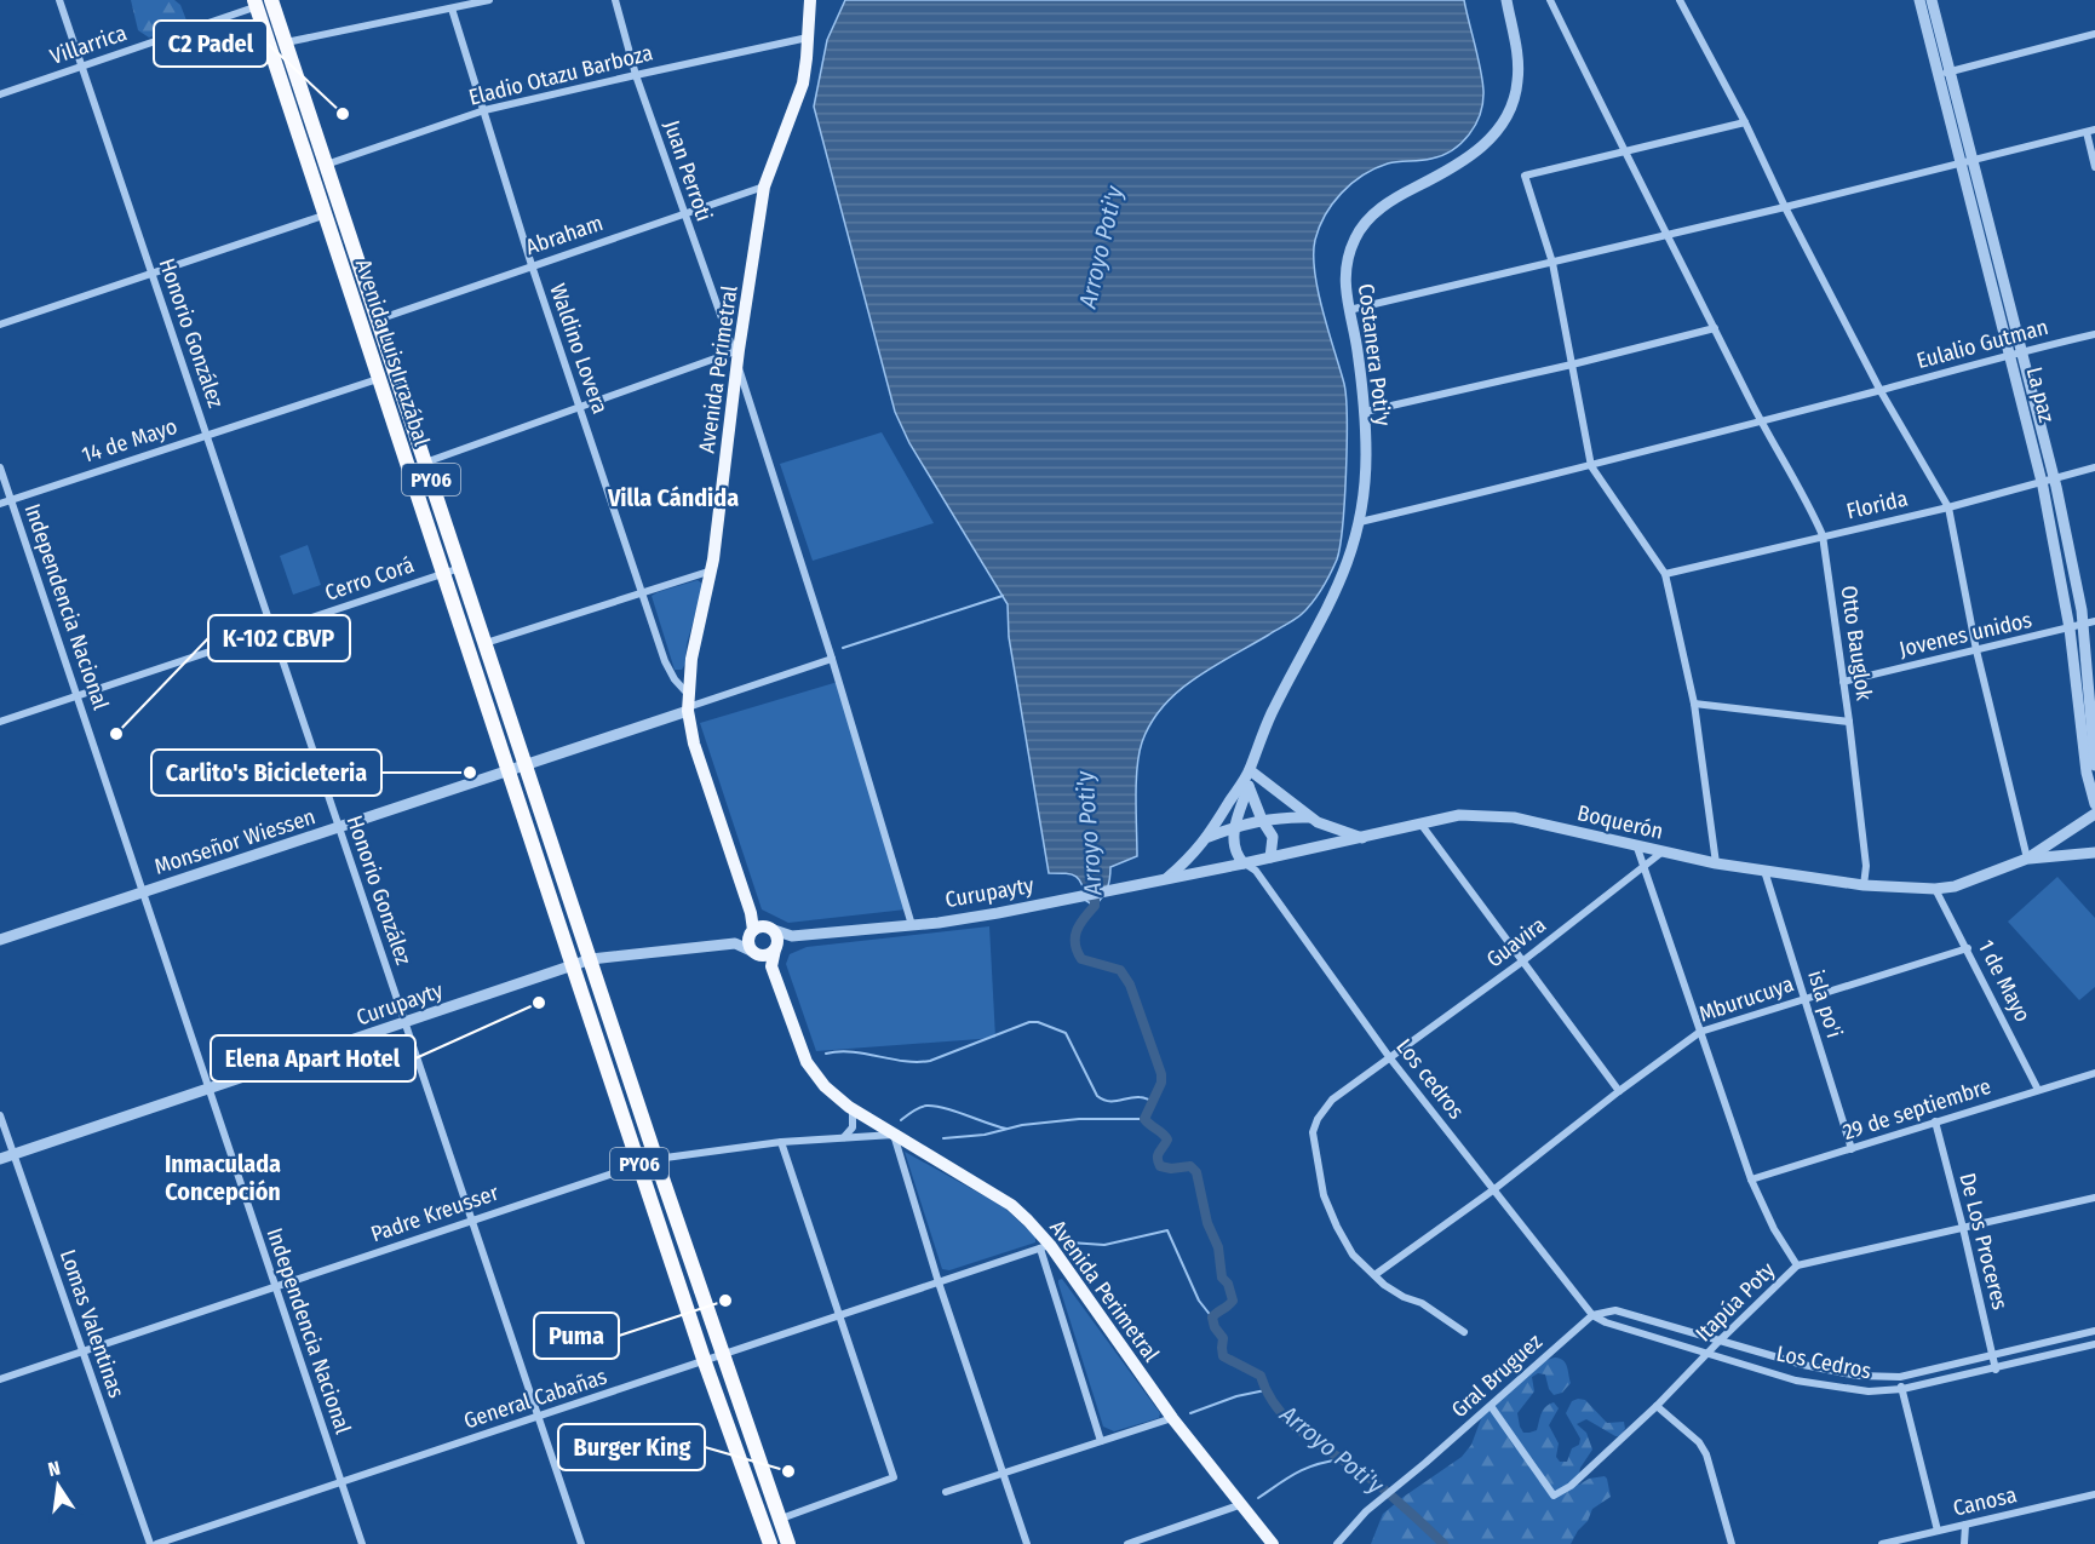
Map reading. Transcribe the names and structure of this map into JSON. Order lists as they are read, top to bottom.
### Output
{
  "streets": {
    "highway": ["Avenida Luis Irrazábal", "PY06"],
    "main road": ["Avenida Perimetral"],
    "street": [
      "Villarrica",
      "Eladio Otazu Barboza",
      "Juan Perroti",
      "Abraham",
      "Honorio González",
      "Eulalio Gutman",
      "Waldino Lovera",
      "Costanera Poti'y",
      "La paz",
      "14 de Mayo",
      "Florida",
      "Cerro Corá",
      "Independencia Nacional",
      "Jovenes unidos",
      "Otto Bauglok",
      "Boquerón",
      "Monseñor Wiessen",
      "Curupayty",
      "Guavira",
      "1 de Mayo",
      "Mburucuya",
      "isla po'i",
      "Los cedros",
      "29 de septiembre",
      "Padre Kreusser",
      "De Los Proceres",
      "Itapúa Poty",
      "Lomas Valentinas",
      "Los Cedros",
      "Gral Bruguez",
      "General Cabañas",
      "Canosa"
    ]
  },
  "crossings": [
    ["Villarrica", "Honorio González"],
    ["Villarrica", "Avenida Luis Irrazábal"],
    ["Villarrica", "PY06"],
    ["Eladio Otazu Barboza", "Juan Perroti"],
    ["Eladio Otazu Barboza", "Waldino Lovera"],
    ["Eladio Otazu Barboza", "Avenida Perimetral"],
    ["Eladio Otazu Barboza", "PY06"],
    ["Juan Perroti", "Abraham"],
    ["Juan Perroti", "Avenida Perimetral"],
    ["Juan Perroti", "Curupayty"],
    ["Abraham", "Waldino Lovera"],
    ["Abraham", "Avenida Perimetral"],
    ["Abraham", "PY06"],
    ["Honorio González", "14 de Mayo"],
    ["Honorio González", "Cerro Corá"],
    ["Honorio González", "Monseñor Wiessen"],
    ["Honorio González", "Curupayty"],
    ["Honorio González", "Padre Kreusser"],
    ["Honorio González", "General Cabañas"],
    ["Eulalio Gutman", "Costanera Poti'y"],
    ["Eulalio Gutman", "La paz"],
    ["Eulalio Gutman", "Otto Bauglok"],
    ["Waldino Lovera", "Avenida Perimetral"],
    ["Waldino Lovera", "Monseñor Wiessen"],
    ["Avenida Luis Irrazábal", "14 de Mayo"],
    ["Avenida Luis Irrazábal", "PY06"],
    ["Avenida Luis Irrazábal", "Cerro Corá"],
    ["Avenida Luis Irrazábal", "Monseñor Wiessen"],
    ["Avenida Luis Irrazábal", "Curupayty"],
    ["Avenida Perimetral", "Monseñor Wiessen"],
    ["Avenida Perimetral", "Curupayty"],
    ["Avenida Perimetral", "Padre Kreusser"],
    ["Avenida Perimetral", "General Cabañas"],
    ["La paz", "Florida"],
    ["La paz", "Jovenes unidos"],
    ["14 de Mayo", "PY06"],
    ["14 de Mayo", "Independencia Nacional"],
    ["PY06", "Cerro Corá"],
    ["PY06", "Monseñor Wiessen"],
    ["PY06", "Curupayty"],
    ["PY06", "Padre Kreusser"],
    ["PY06", "General Cabañas"],
    ["Florida", "Otto Bauglok"],
    ["Cerro Corá", "Independencia Nacional"],
    ["Independencia Nacional", "Monseñor Wiessen"],
    ["Independencia Nacional", "Curupayty"],
    ["Independencia Nacional", "Padre Kreusser"],
    ["Independencia Nacional", "General Cabañas"],
    ["Jovenes unidos", "Otto Bauglok"],
    ["Otto Bauglok", "Boquerón"],
    ["Boquerón", "Curupayty"],
    ["Boquerón", "Guavira"],
    ["Boquerón", "1 de Mayo"],
    ["Boquerón", "isla po'i"],
    ["Boquerón", "Los cedros"],
    ["Curupayty", "Lomas Valentinas"],
    ["Guavira", "Mburucuya"],
    ["Guavira", "Los cedros"],
    ["1 de Mayo", "Mburucuya"],
    ["1 de Mayo", "29 de septiembre"],
    ["Mburucuya", "isla po'i"],
    ["Mburucuya", "Los cedros"],
    ["isla po'i", "29 de septiembre"],
    ["Los cedros", "Los Cedros"],
    ["Los cedros", "Gral Bruguez"],
    ["29 de septiembre", "De Los Proceres"],
    ["Padre Kreusser", "Lomas Valentinas"],
    ["De Los Proceres", "Itapúa Poty"],
    ["De Los Proceres", "Los Cedros"],
    ["Itapúa Poty", "Los Cedros"],
    ["Itapúa Poty", "Gral Bruguez"],
    ["Lomas Valentinas", "General Cabañas"],
    ["Los Cedros", "Gral Bruguez"]
  ],
  "districts": ["Villa Cándida", "Inmaculada Concepción"],
  "water": ["Arroyo Poti'y"],
  "places": [
    "C2 Padel",
    "K-102 CBVP",
    "Carlito's Bicicleteria",
    "Elena Apart Hotel",
    "Puma",
    "Burger King"
  ],
  "north": "top"
}
